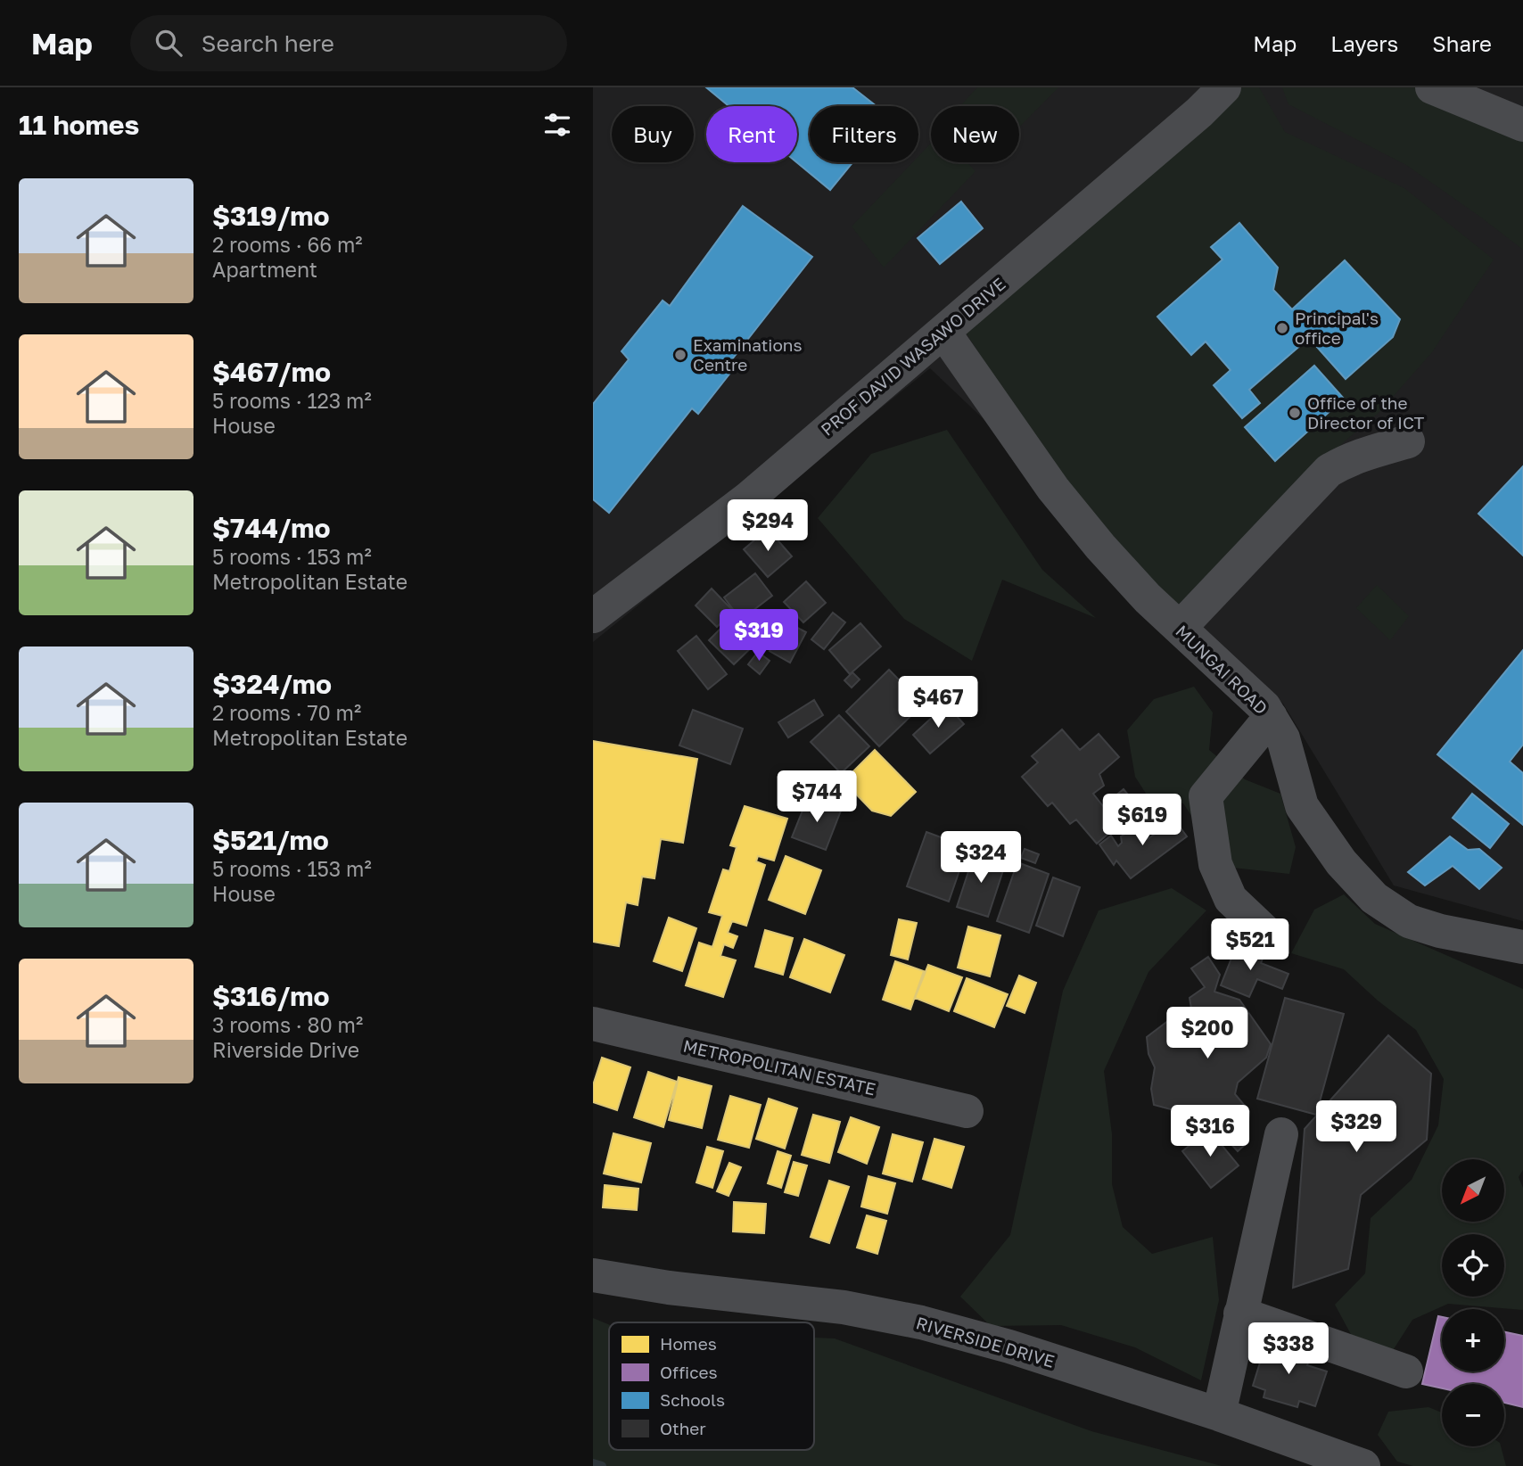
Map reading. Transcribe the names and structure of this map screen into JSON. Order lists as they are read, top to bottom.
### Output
{
  "streets": {
    "street": [
      "PROF DAVID WASAWO DRIVE",
      "MUNGAI ROAD",
      "METROPOLITAN ESTATE",
      "RIVERSIDE DRIVE"
    ]
  },
  "crossings": [
    ["PROF DAVID WASAWO DRIVE", "MUNGAI ROAD"]
  ],
  "places": ["Principal's office", "Examinations Centre", "Office of the Director of ICT"],
  "legend": [
    "Homes",
    "Offices",
    "Schools",
    "Other"
  ],
  "north": "bottom left",
  "page": {
    "header": "Map",
    "search": "Search here",
    "nav": ["Map", "Layers", "Share"],
    "heading": "11 homes",
    "chip": [
      "Buy",
      "Rent",
      "Filters",
      "New"
    ],
    "list": [
      {
        "name": "$319/mo",
        "note": "2 rooms · 66 m² · Apartment"
      },
      {
        "name": "$467/mo",
        "note": "5 rooms · 123 m² · House"
      },
      {
        "name": "$744/mo",
        "note": "5 rooms · 153 m² · Metropolitan Estate"
      },
      {
        "name": "$324/mo",
        "note": "2 rooms · 70 m² · Metropolitan Estate"
      },
      {
        "name": "$521/mo",
        "note": "5 rooms · 153 m² · House"
      },
      {
        "name": "$316/mo",
        "note": "3 rooms · 80 m² · Riverside Drive"
      }
    ],
    "price": [
      "$294",
      "$319",
      "$467",
      "$744",
      "$619",
      "$324",
      "$521",
      "$200",
      "$329",
      "$316",
      "$338"
    ],
    "map_buttons": ["+", "−"]
  }
}
